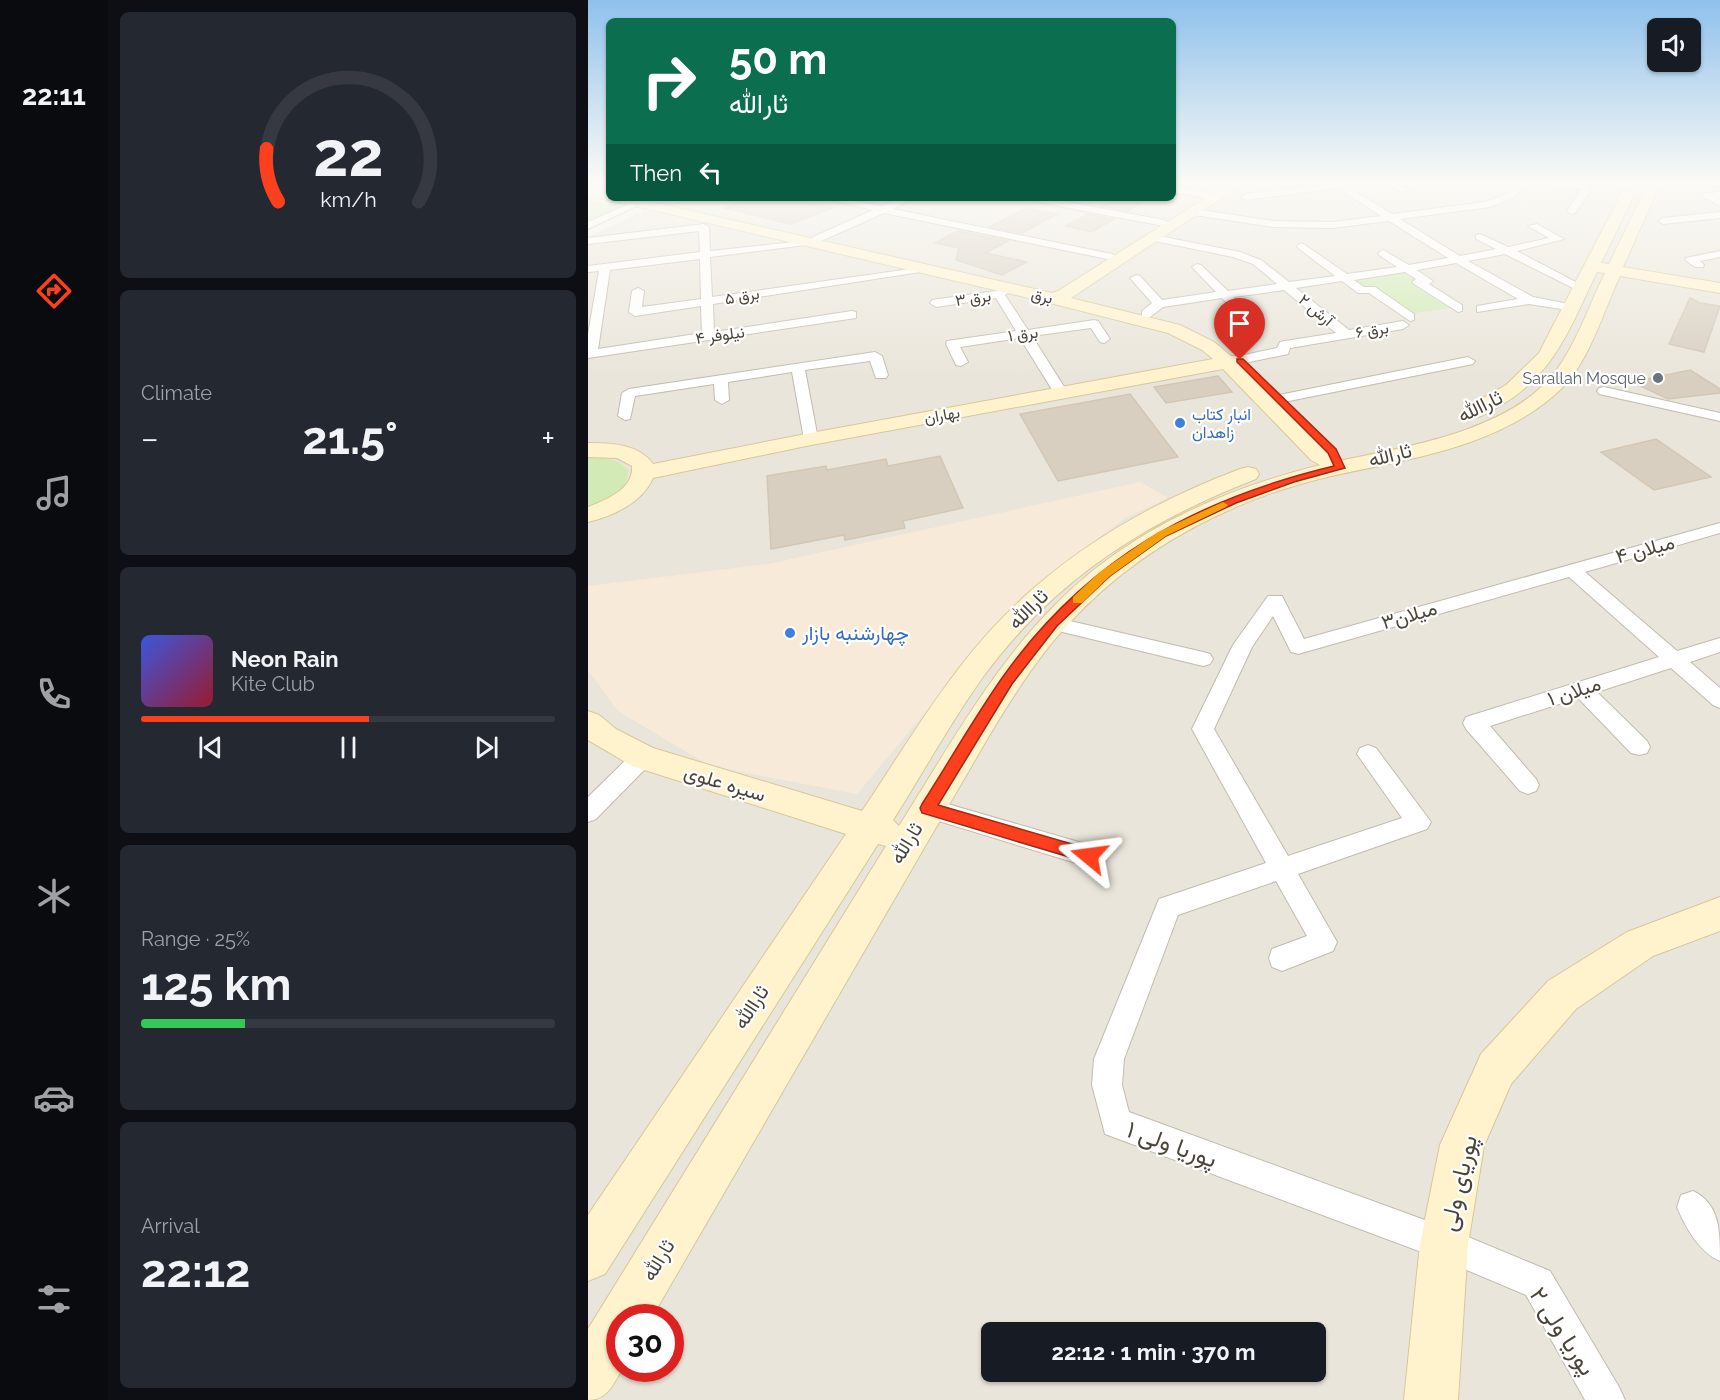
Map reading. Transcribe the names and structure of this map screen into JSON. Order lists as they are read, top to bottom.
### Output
{
  "streets": {
    "street": [
      "برق ۵",
      "برق",
      "برق ۳",
      "آرش ۲",
      "برق ۶",
      "برق ۱",
      "نیلوفر ۴",
      "ثاراالله",
      "بهاران",
      "ثارالله",
      "میلان ۴",
      "میلان۳",
      "میلان ۱",
      "سیره علوی",
      "پوریا ولی ۱",
      "پوریای ولی",
      "پوریا ولی ۲"
    ]
  },
  "crossings": [
    ["برق ۵", "برق"],
    ["برق", "برق ۳"],
    ["برق", "برق ۶"],
    ["برق", "ثاراالله"],
    ["برق", "بهاران"],
    ["برق", "ثارالله"],
    ["آرش ۲", "برق ۶"],
    ["برق ۶", "بهاران"],
    ["ثاراالله", "ثارالله"],
    ["ثاراالله", "سیره علوی"],
    ["ثارالله", "سیره علوی"],
    ["میلان ۴", "میلان۳"],
    ["میلان۳", "پوریا ولی ۱"],
    ["پوریا ولی ۱", "پوریای ولی"],
    ["پوریا ولی ۱", "پوریا ولی ۲"],
    ["پوریای ولی", "پوریا ولی ۲"]
  ],
  "places": ["Sarallah Mosque", "انبار کتاب زاهدان", "چهارشنبه بازار"],
  "page": {
    "tabs": "22:11",
    "turn": ["50 m", "ثارالله"],
    "then": "Then",
    "tile": [
      "Climate",
      ["Range · 25%", "125 km"],
      ["Arrival", "22:12"]
    ],
    "heat": ["−", "21.5°", "+"],
    "song": ["Neon Rain", "Kite Club"],
    "limit": "30",
    "trip": "22:12 · 1 min · 370 m",
    "gauge": ["22", "km/h"]
  }
}
